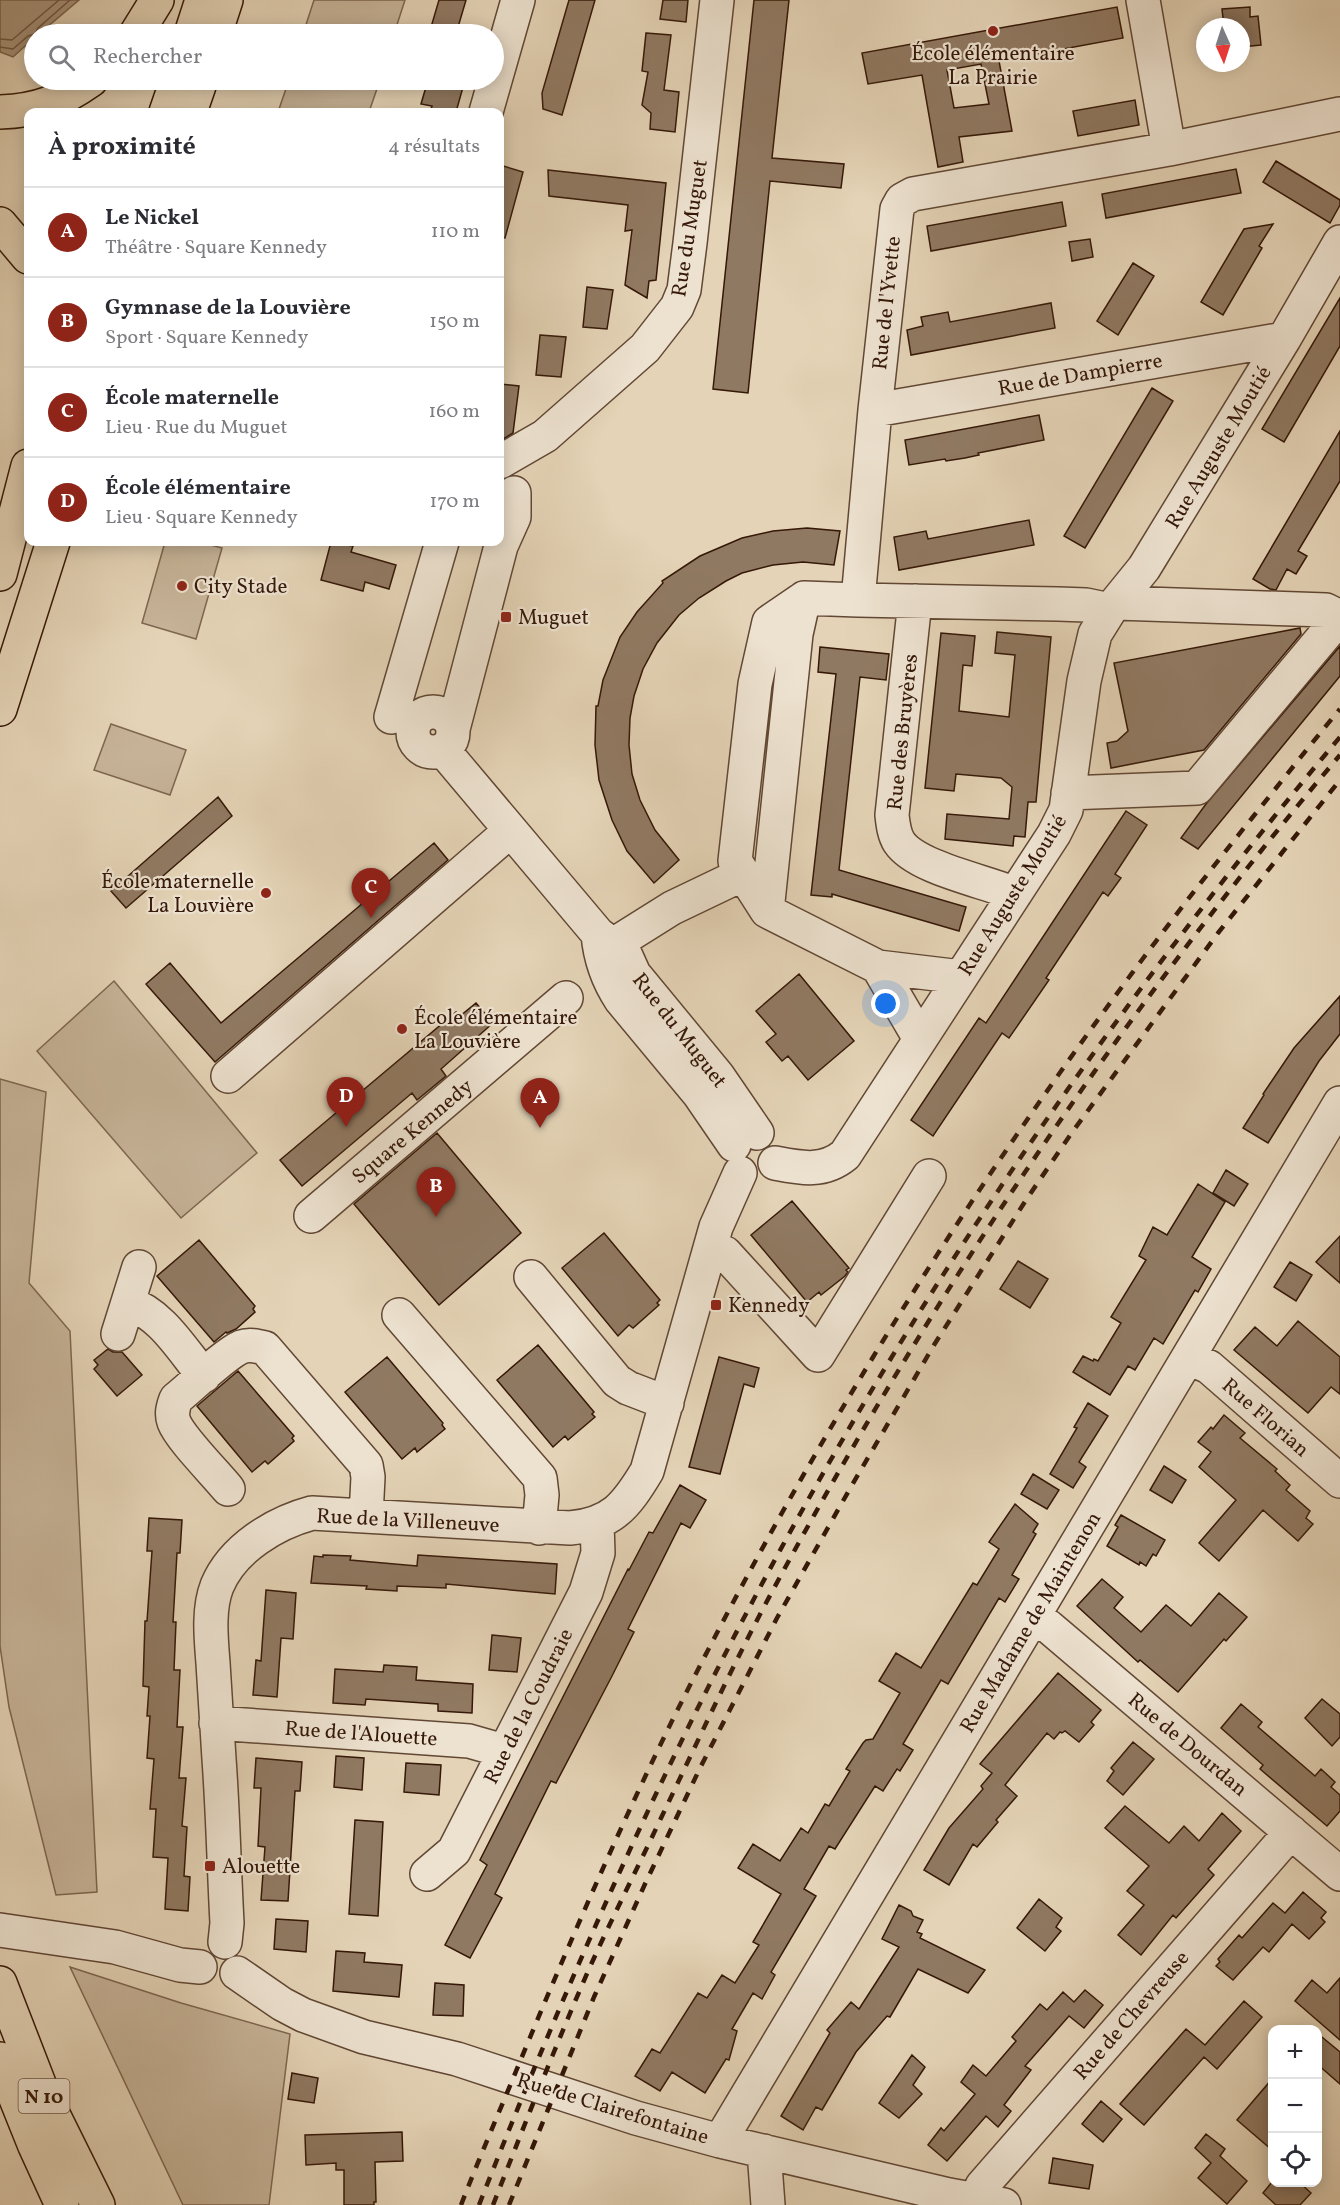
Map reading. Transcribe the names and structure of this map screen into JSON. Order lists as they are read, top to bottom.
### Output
{
  "streets": {
    "main road": ["N 10"],
    "street": [
      "Rue du Muguet",
      "Rue de l'Yvette",
      "Rue de Dampierre",
      "Rue Auguste Moutié",
      "Rue des Bruyères",
      "Square Kennedy",
      "Rue Florian",
      "Rue de la Villeneuve",
      "Rue Madame de Maintenon",
      "Rue de la Coudraie",
      "Rue de l'Alouette",
      "Rue de Dourdan",
      "Rue de Chevreuse",
      "Rue de Clairefontaine"
    ]
  },
  "crossings": [
    ["Rue du Muguet", "Rue Auguste Moutié"],
    ["Rue du Muguet", "Rue de la Villeneuve"],
    ["Rue de l'Yvette", "Rue de Dampierre"],
    ["Rue de Dampierre", "Rue Auguste Moutié"],
    ["Rue Auguste Moutié", "Rue des Bruyères"],
    ["Rue Auguste Moutié", "Rue de la Villeneuve"],
    ["Rue Florian", "Rue Madame de Maintenon"],
    ["Rue de la Villeneuve", "Rue de la Coudraie"],
    ["Rue de la Villeneuve", "Rue de l'Alouette"],
    ["Rue de la Villeneuve", "Rue de Clairefontaine"],
    ["Rue Madame de Maintenon", "Rue de Dourdan"],
    ["Rue Madame de Maintenon", "Rue de Clairefontaine"],
    ["Rue de la Coudraie", "Rue de l'Alouette"],
    ["Rue de Dourdan", "Rue de Chevreuse"],
    ["Rue de Chevreuse", "Rue de Clairefontaine"]
  ],
  "places": {
    "other": [
      "École élémentaire La Prairie",
      "City Stade",
      "École maternelle La Louvière",
      "École élémentaire La Louvière"
    ],
    "transit": ["Muguet", "Kennedy", "Alouette"]
  },
  "north": "bottom",
  "page": {
    "search": "Rechercher",
    "heading": ["À proximité", "4 résultats"],
    "list": [
      {
        "mark": "A",
        "name": "Le Nickel",
        "note": "Théâtre · Square Kennedy",
        "value": "110 m"
      },
      {
        "mark": "B",
        "name": "Gymnase de la Louvière",
        "note": "Sport · Square Kennedy",
        "value": "150 m"
      },
      {
        "mark": "C",
        "name": "École maternelle",
        "note": "Lieu · Rue du Muguet",
        "value": "160 m"
      },
      {
        "mark": "D",
        "name": "École élémentaire",
        "note": "Lieu · Square Kennedy",
        "value": "170 m"
      }
    ],
    "pins": [
      "C",
      "D",
      "A",
      "B"
    ],
    "map_buttons": ["+", "−"]
  }
}
